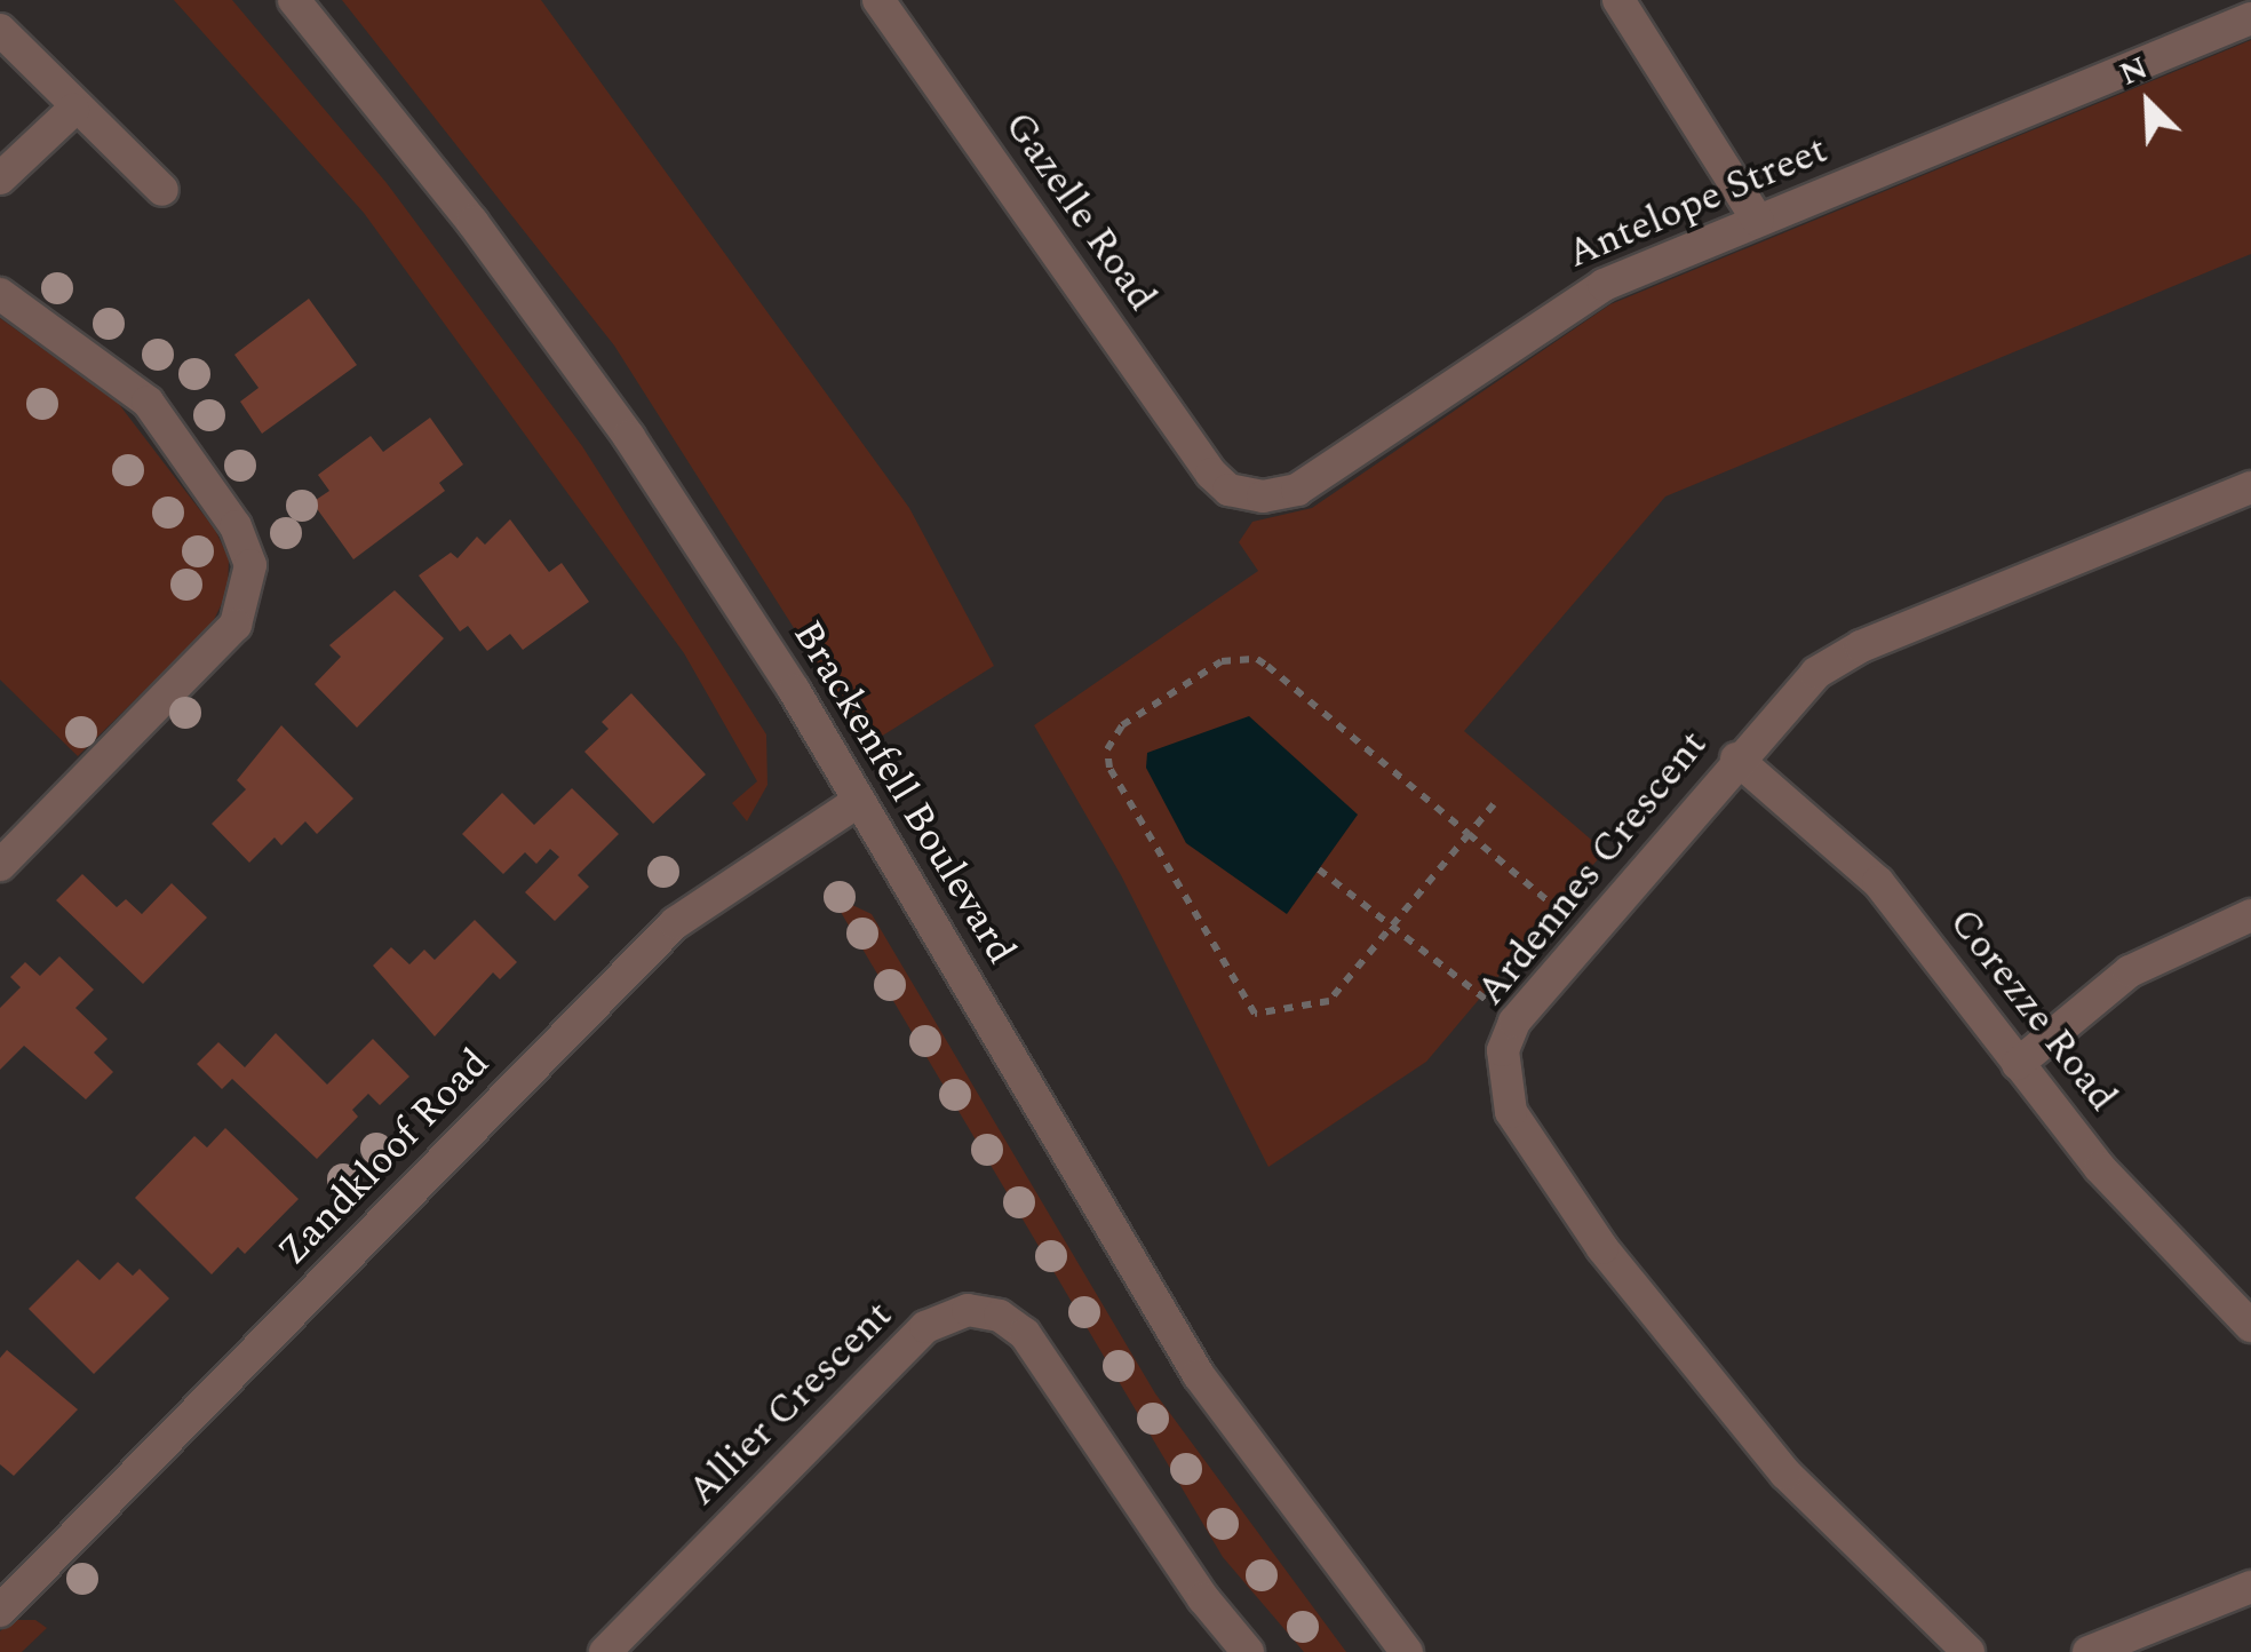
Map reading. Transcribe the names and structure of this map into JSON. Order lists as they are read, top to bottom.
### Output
{
  "streets": {
    "street": [
      "Antelope Street",
      "Gazelle Road",
      "Brackenfell Boulevard",
      "Ardennes Crescent",
      "Corezze Road",
      "Zandkloof Road",
      "Allier Crescent"
    ]
  },
  "crossings": [
    ["Antelope Street", "Gazelle Road"],
    ["Brackenfell Boulevard", "Zandkloof Road"],
    ["Ardennes Crescent", "Corezze Road"]
  ],
  "north": "top left"
}
